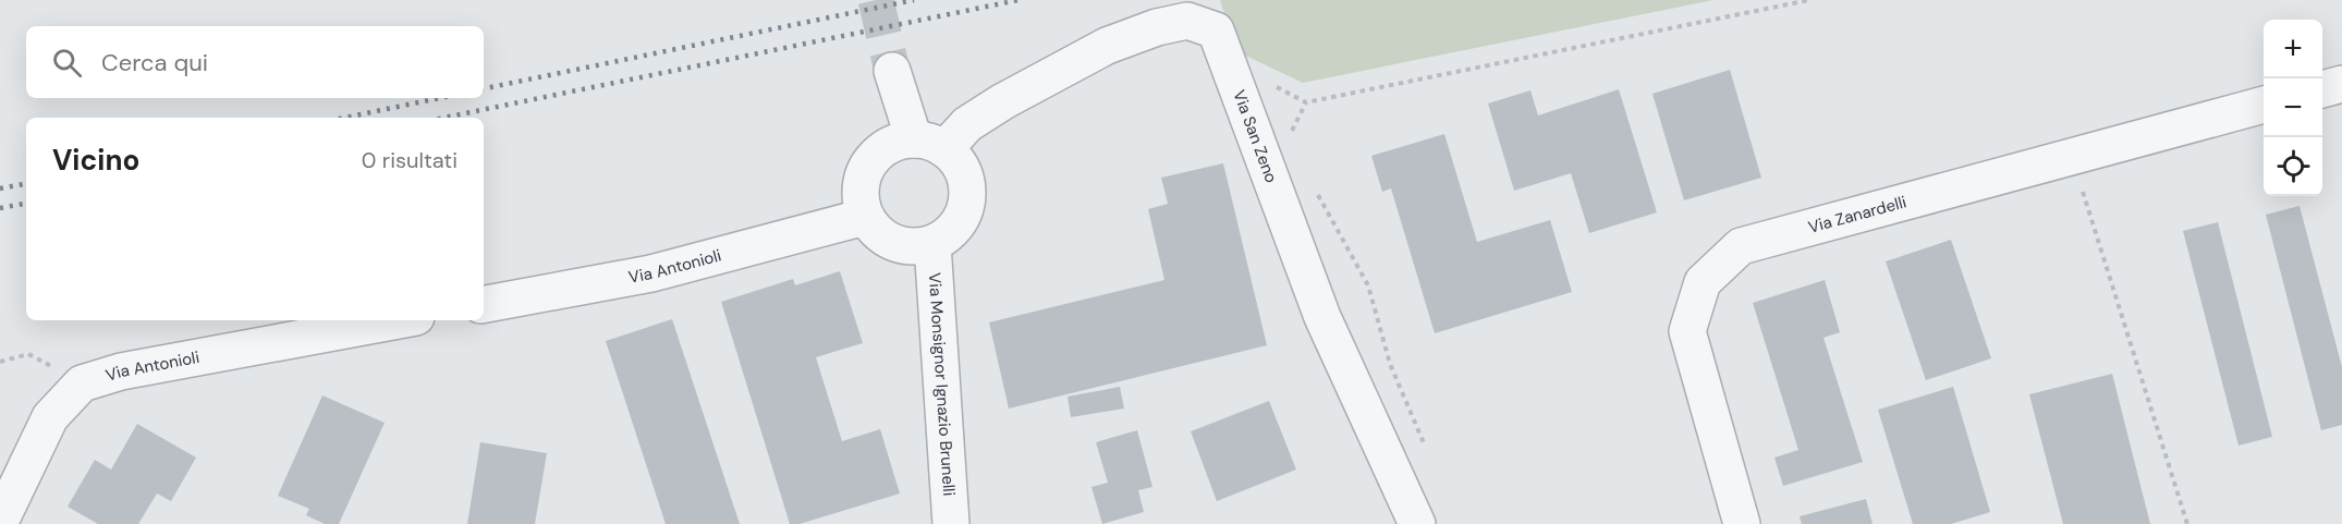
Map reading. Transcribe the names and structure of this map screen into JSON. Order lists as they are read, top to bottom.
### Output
{
  "streets": {
    "street": [
      "Via San Zeno",
      "Via Zanardelli",
      "Via Antonioli",
      "Via Monsignor Ignazio Brunelli"
    ]
  },
  "crossings": [
    ["Via San Zeno", "Via Antonioli"],
    ["Via San Zeno", "Via Monsignor Ignazio Brunelli"],
    ["Via Antonioli", "Via Monsignor Ignazio Brunelli"]
  ],
  "page": {
    "map_buttons": ["+", "−"],
    "search": "Cerca qui",
    "heading": ["Vicino", "0 risultati"]
  }
}
